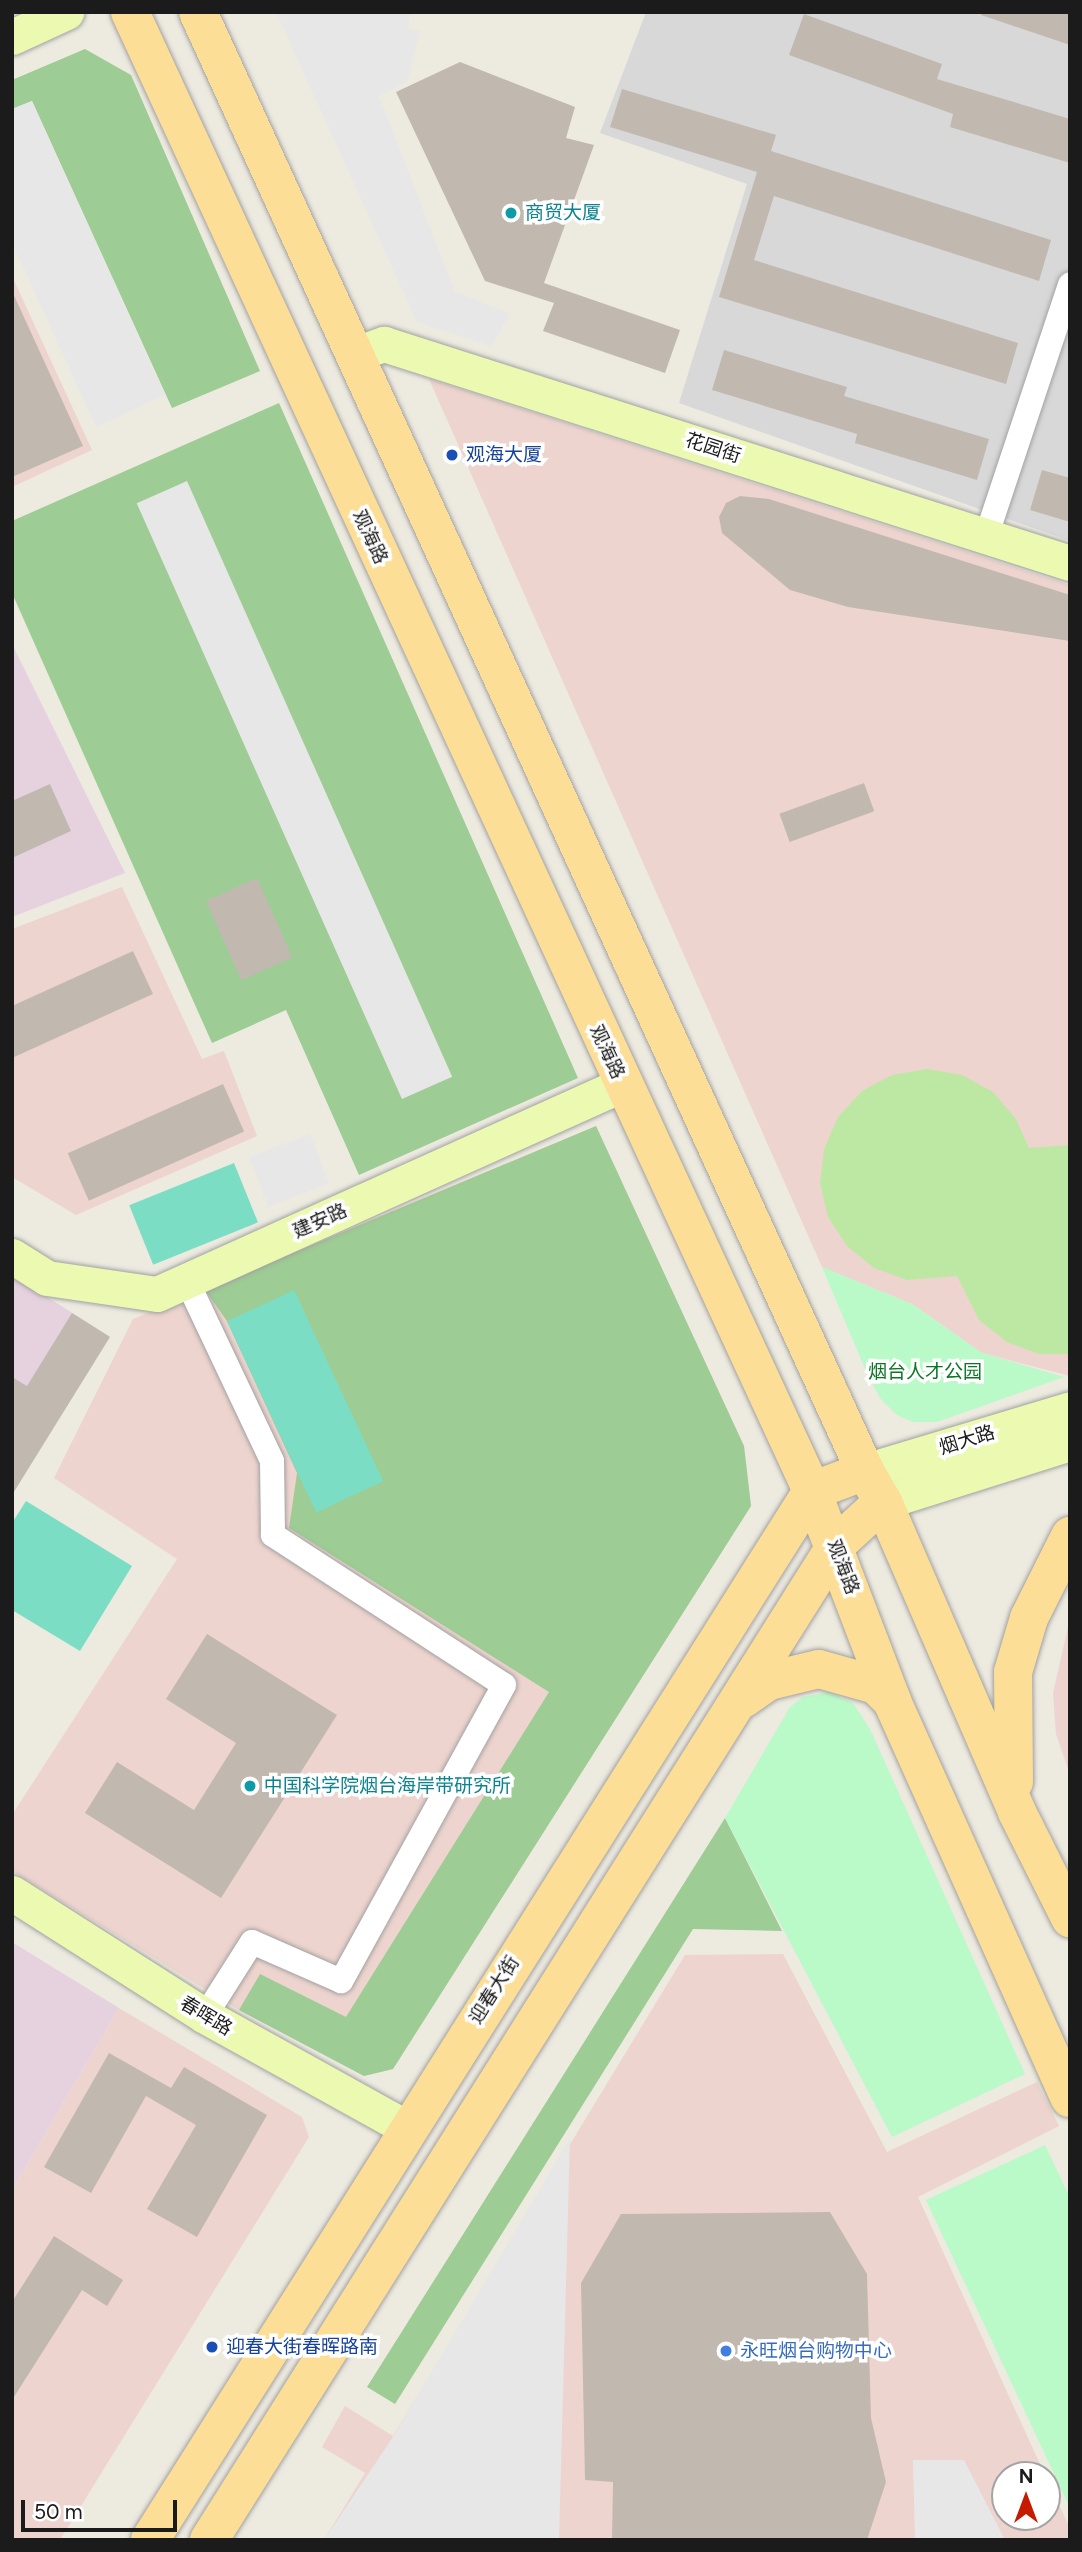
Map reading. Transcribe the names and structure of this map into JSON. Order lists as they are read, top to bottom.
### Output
{
  "streets": {
    "main road": ["观海路", "迎春大街"],
    "street": [
      "花园街",
      "建安路",
      "烟大路",
      "春晖路"
    ]
  },
  "crossings": [
    ["观海路", "建安路"],
    ["观海路", "迎春大街"],
    ["迎春大街", "春晖路"]
  ],
  "parks": ["烟台人才公园"],
  "places": [
    "商贸大厦",
    "观海大厦",
    "中国科学院烟台海岸带研究所",
    "迎春大街春晖路南",
    "永旺烟台购物中心"
  ],
  "scale_bar": "50 m",
  "north": "top"
}
